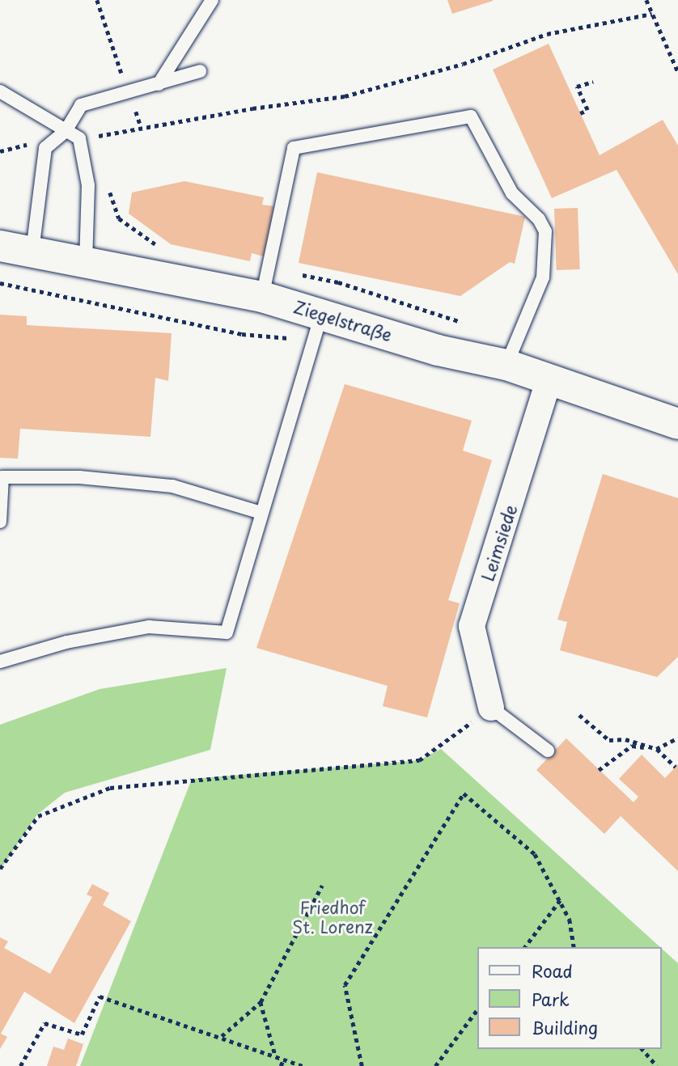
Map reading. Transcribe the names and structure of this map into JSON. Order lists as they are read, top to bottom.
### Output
{
  "streets": {
    "main road": ["Ziegelstraße"],
    "street": ["Leimsiede"]
  },
  "crossings": [
    ["Ziegelstraße", "Leimsiede"]
  ],
  "parks": ["Friedhof St. Lorenz"],
  "legend": ["Road", "Park", "Building"]
}
